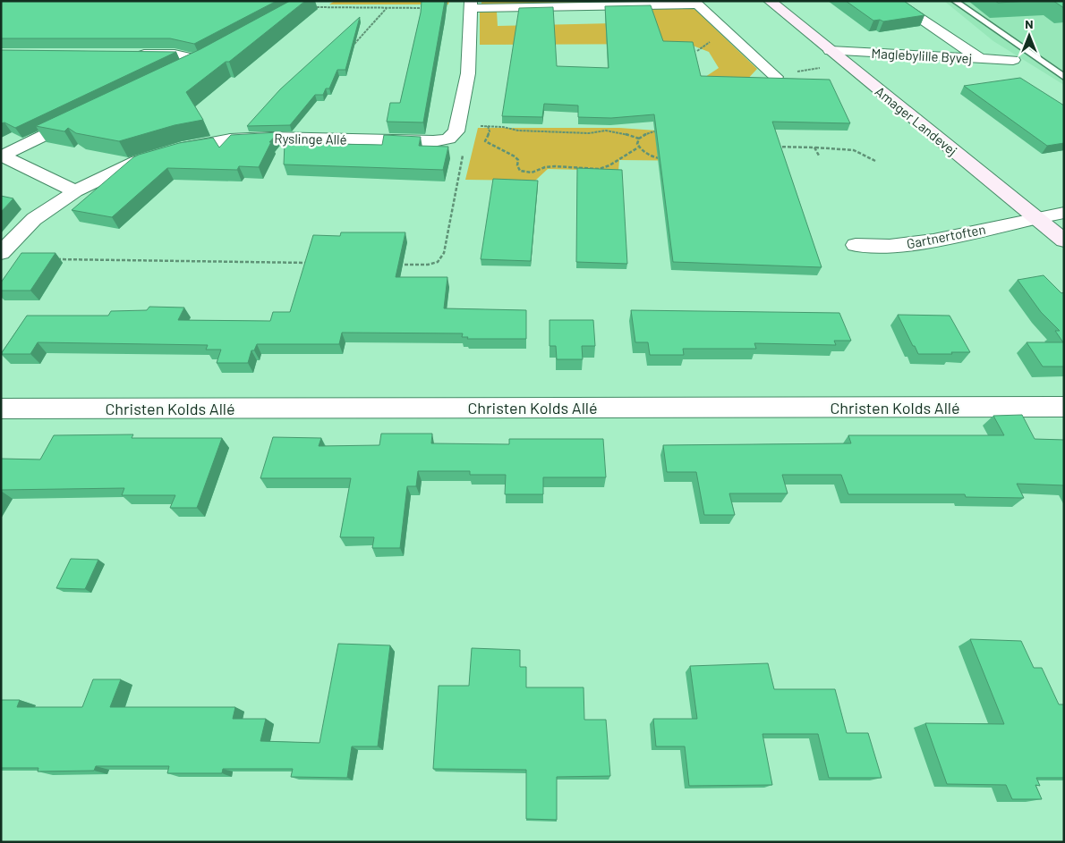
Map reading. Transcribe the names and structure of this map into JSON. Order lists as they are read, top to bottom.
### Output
{
  "streets": {
    "street": [
      "Maglebylille Byvej",
      "Amager Landevej",
      "Ryslinge Allé",
      "Gartnertoften",
      "Christen Kolds Allé"
    ]
  },
  "crossings": [
    ["Maglebylille Byvej", "Amager Landevej"],
    ["Amager Landevej", "Gartnertoften"]
  ],
  "north": "top"
}
